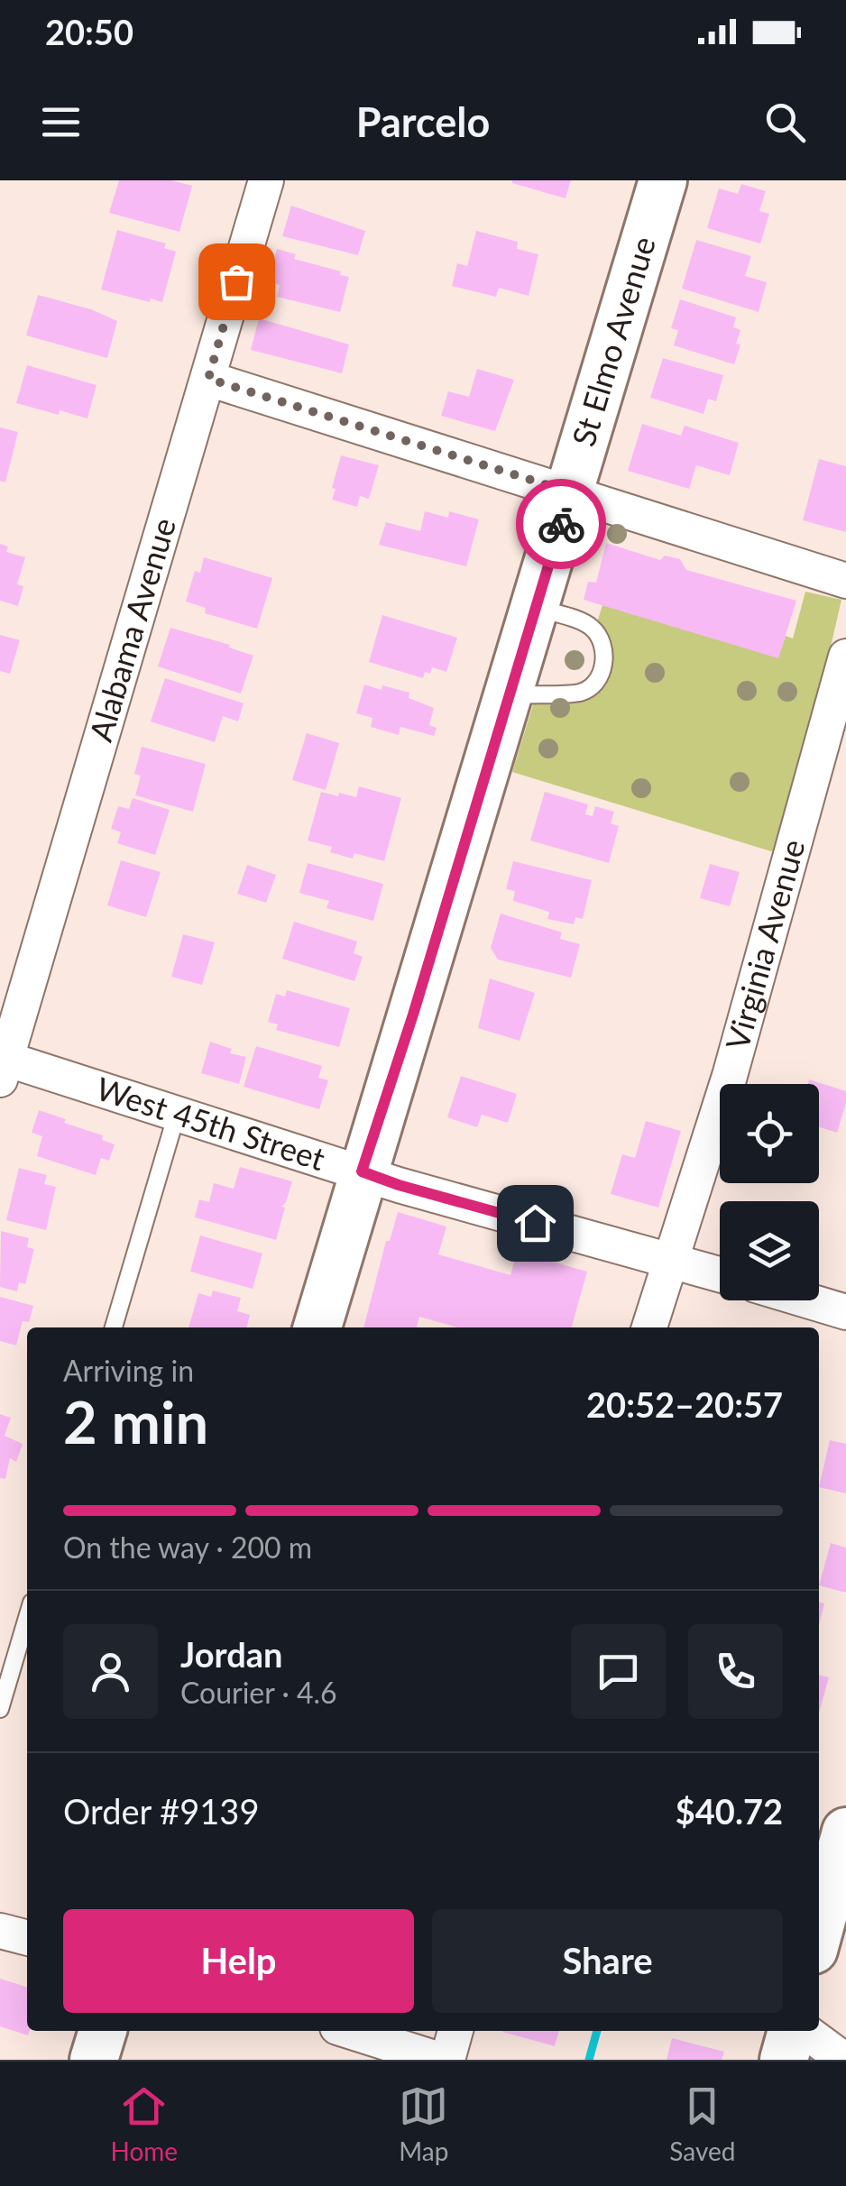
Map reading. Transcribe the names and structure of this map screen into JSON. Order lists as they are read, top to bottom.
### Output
{
  "streets": {
    "main road": ["St Elmo Avenue"],
    "street": ["Alabama Avenue", "Virginia Avenue", "West 45th Street"]
  },
  "crossings": [
    ["St Elmo Avenue", "West 45th Street"],
    ["Alabama Avenue", "West 45th Street"],
    ["Virginia Avenue", "West 45th Street"]
  ],
  "page": {
    "status": "20:50",
    "header": "Parcelo",
    "heading": ["2 min", "Arriving in", "20:52–20:57"],
    "panel": [
      "Jordan",
      "Courier · 4.6",
      "Order #9139",
      "$40.72"
    ],
    "bar": "On the way · 200 m",
    "buttons": ["Help", "Share"],
    "tabs": ["Home", "Map", "Saved"]
  }
}
